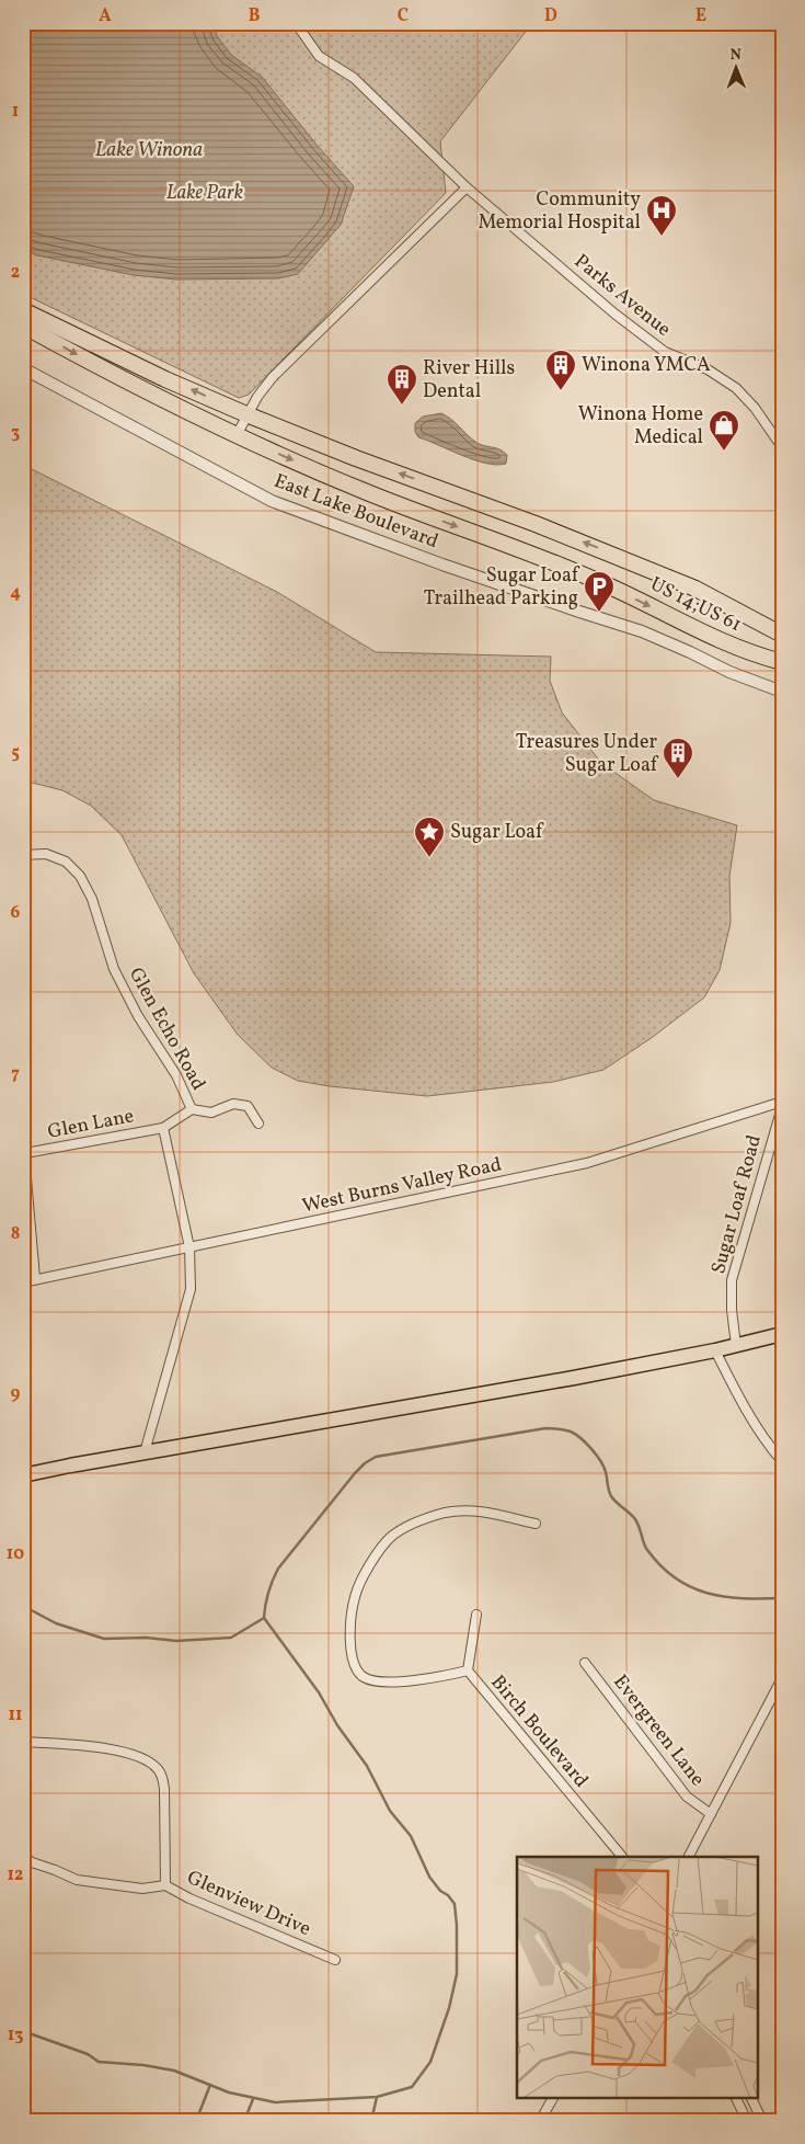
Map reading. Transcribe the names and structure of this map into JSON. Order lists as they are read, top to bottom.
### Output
{
  "streets": {
    "highway": ["US 14;US 61"],
    "street": [
      "Parks Avenue",
      "East Lake Boulevard",
      "Glen Echo Road",
      "Glen Lane",
      "West Burns Valley Road",
      "Sugar Loaf Road",
      "Evergreen Lane",
      "Birch Boulevard",
      "Glenview Drive"
    ]
  },
  "crossings": [
    ["Glen Echo Road", "Glen Lane"]
  ],
  "water": ["Lake Winona"],
  "parks": ["Lake Park"],
  "places": {
    "hospital": ["Community Memorial Hospital"],
    "building": ["Winona YMCA", "River Hills Dental", "Treasures Under Sugar Loaf"],
    "shop": ["Winona Home Medical"],
    "parking": ["Sugar Loaf Trailhead Parking"],
    "place": ["Sugar Loaf"]
  },
  "north": "top",
  "grid": {
    "columns": [
      "A",
      "B",
      "C",
      "D",
      "E"
    ],
    "rows": [
      "1",
      "2",
      "3",
      "4",
      "5",
      "6",
      "7",
      "8",
      "9",
      "10",
      "11",
      "12",
      "13"
    ]
  }
}
